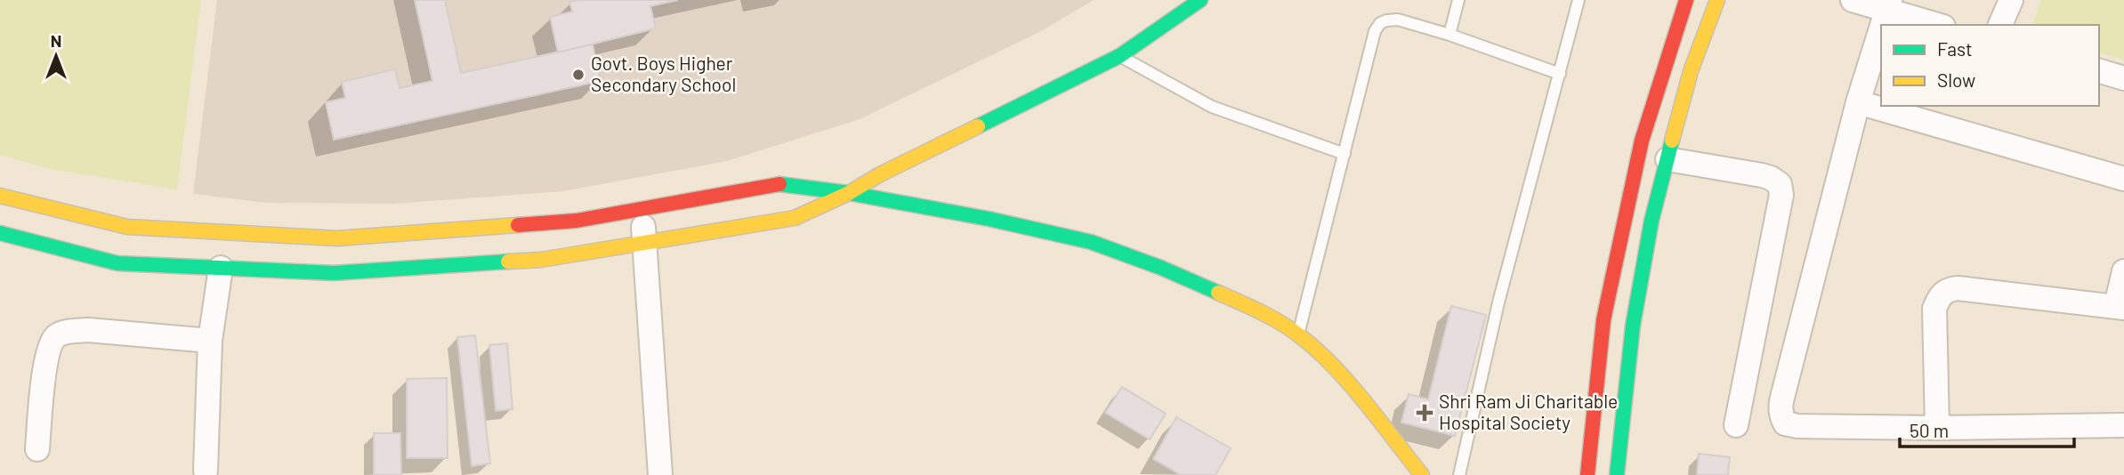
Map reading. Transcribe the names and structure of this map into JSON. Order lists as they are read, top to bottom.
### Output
{
  "places": {
    "other": ["Govt. Boys Higher Secondary School"],
    "health": ["Shri Ram Ji Charitable Hospital Society"]
  },
  "legend": ["Fast", "Slow"],
  "scale_bar": "50 m",
  "north": "top"
}
